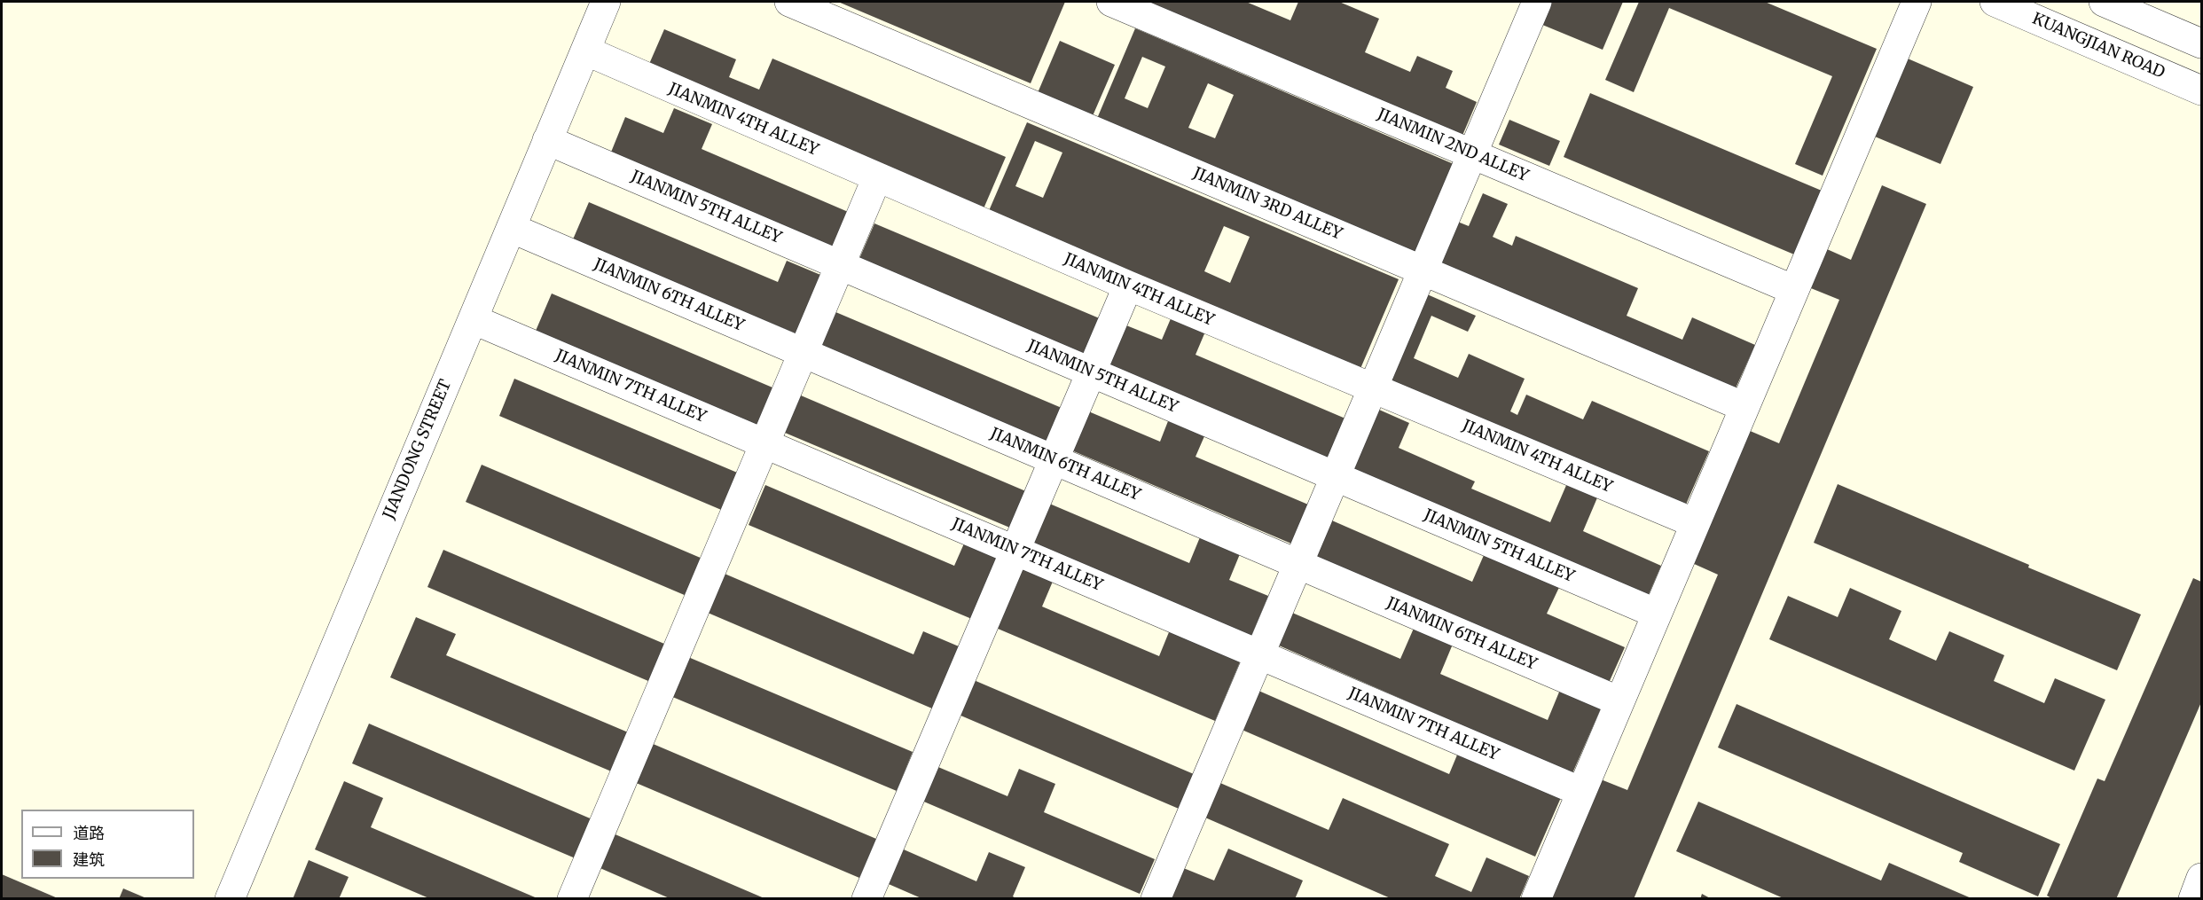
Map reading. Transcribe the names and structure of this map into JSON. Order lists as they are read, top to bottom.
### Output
{
  "streets": {
    "street": [
      "KUANGJIAN ROAD",
      "JIANMIN 4TH ALLEY",
      "JIANMIN 2ND ALLEY",
      "JIANMIN 3RD ALLEY",
      "JIANMIN 5TH ALLEY",
      "JIANMIN 6TH ALLEY",
      "JIANMIN 7TH ALLEY",
      "JIANDONG STREET"
    ]
  },
  "crossings": [
    ["JIANMIN 4TH ALLEY", "JIANDONG STREET"],
    ["JIANMIN 5TH ALLEY", "JIANDONG STREET"],
    ["JIANMIN 6TH ALLEY", "JIANDONG STREET"],
    ["JIANMIN 7TH ALLEY", "JIANDONG STREET"]
  ],
  "legend": ["道路", "建筑"]
}
